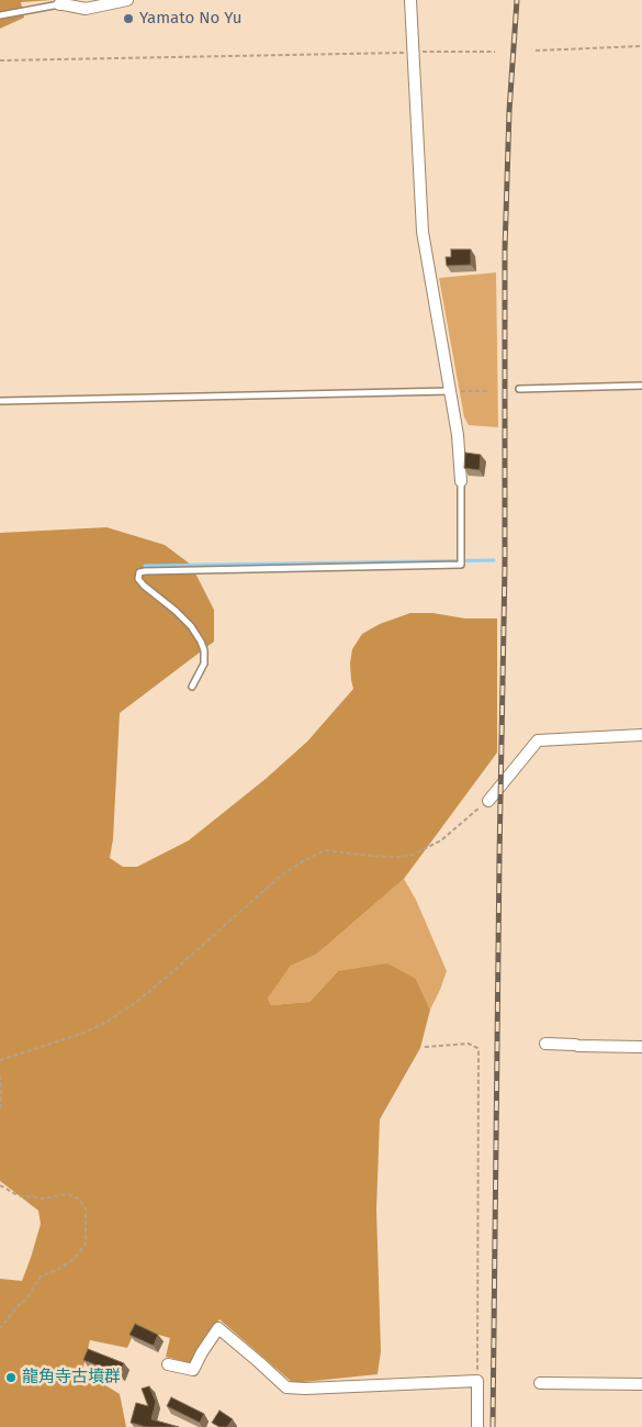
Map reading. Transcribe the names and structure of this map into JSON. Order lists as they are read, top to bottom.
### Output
{
  "places": ["Yamato No Yu", "龍角寺古墳群"]
}
